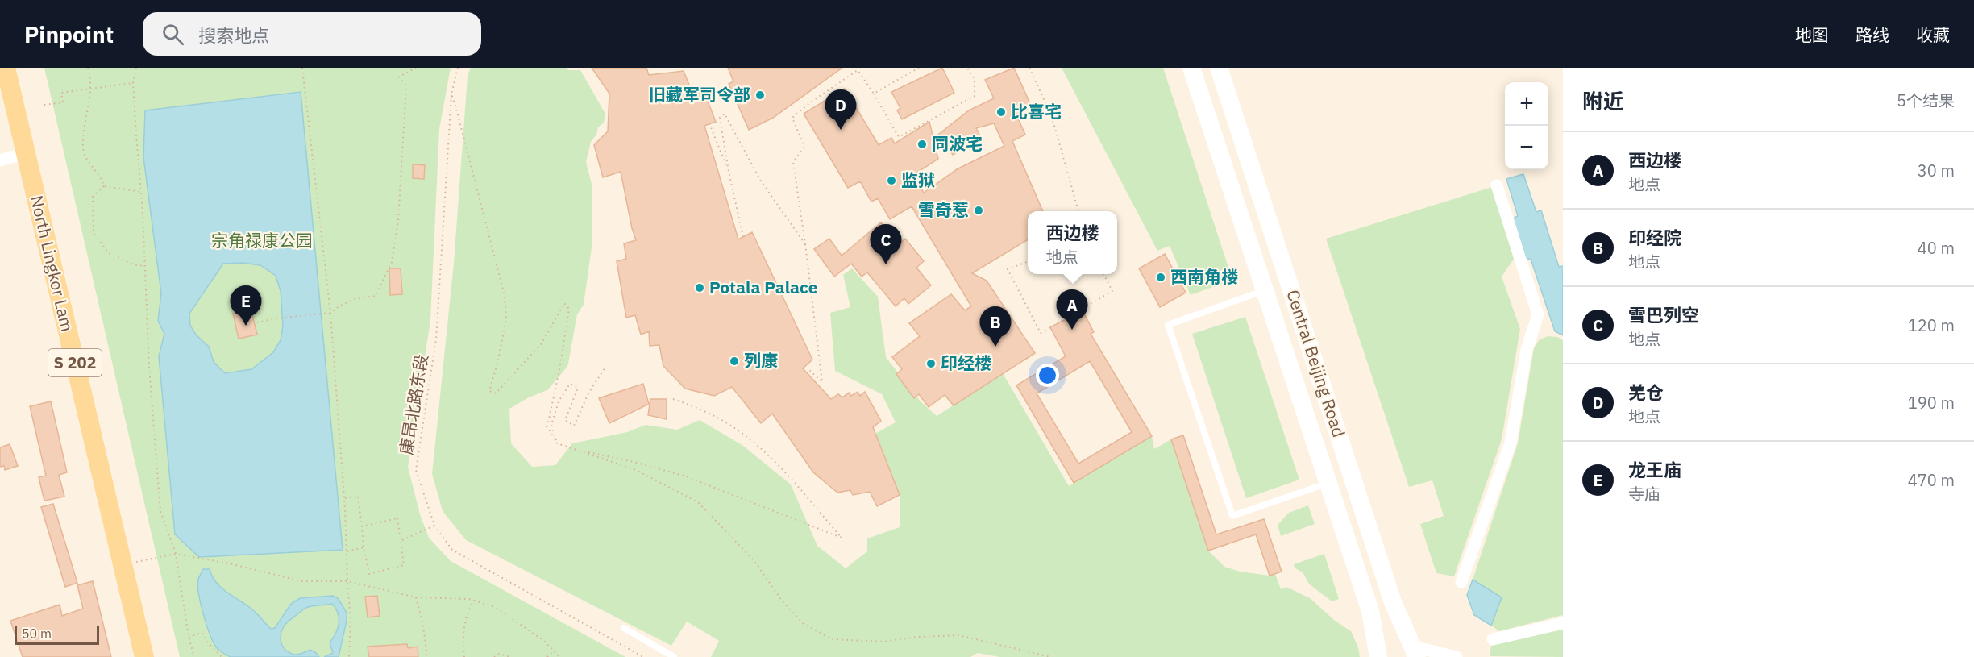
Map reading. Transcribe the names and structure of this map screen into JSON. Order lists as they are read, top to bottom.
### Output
{
  "streets": {
    "main road": ["North Lingkor Lam", "S 202", "Central Beijing Road"],
    "path": ["康昂北路东段"]
  },
  "parks": ["宗角禄康公园"],
  "places": [
    "旧藏军司令部",
    "比喜宅",
    "同波宅",
    "监狱",
    "雪奇惹",
    "西南角楼",
    "Potala Palace",
    "列康",
    "印经楼"
  ],
  "scale_bar": "50 m",
  "page": {
    "header": "Pinpoint",
    "search": "搜索地点",
    "nav": ["地图", "路线", "收藏"],
    "heading": ["附近", "5个结果"],
    "map_buttons": ["+", "−"],
    "pins": [
      "D",
      "C",
      "E",
      "A",
      "B"
    ],
    "list": [
      {
        "mark": "A",
        "name": "西边楼",
        "note": "地点",
        "value": "30 m"
      },
      {
        "mark": "B",
        "name": "印经院",
        "note": "地点",
        "value": "40 m"
      },
      {
        "mark": "C",
        "name": "雪巴列空",
        "note": "地点",
        "value": "120 m"
      },
      {
        "mark": "D",
        "name": "羌仓",
        "note": "地点",
        "value": "190 m"
      },
      {
        "mark": "E",
        "name": "龙王庙",
        "note": "寺庙",
        "value": "470 m"
      }
    ],
    "popup": ["西边楼", "地点"],
    "scale": "50 m"
  }
}
